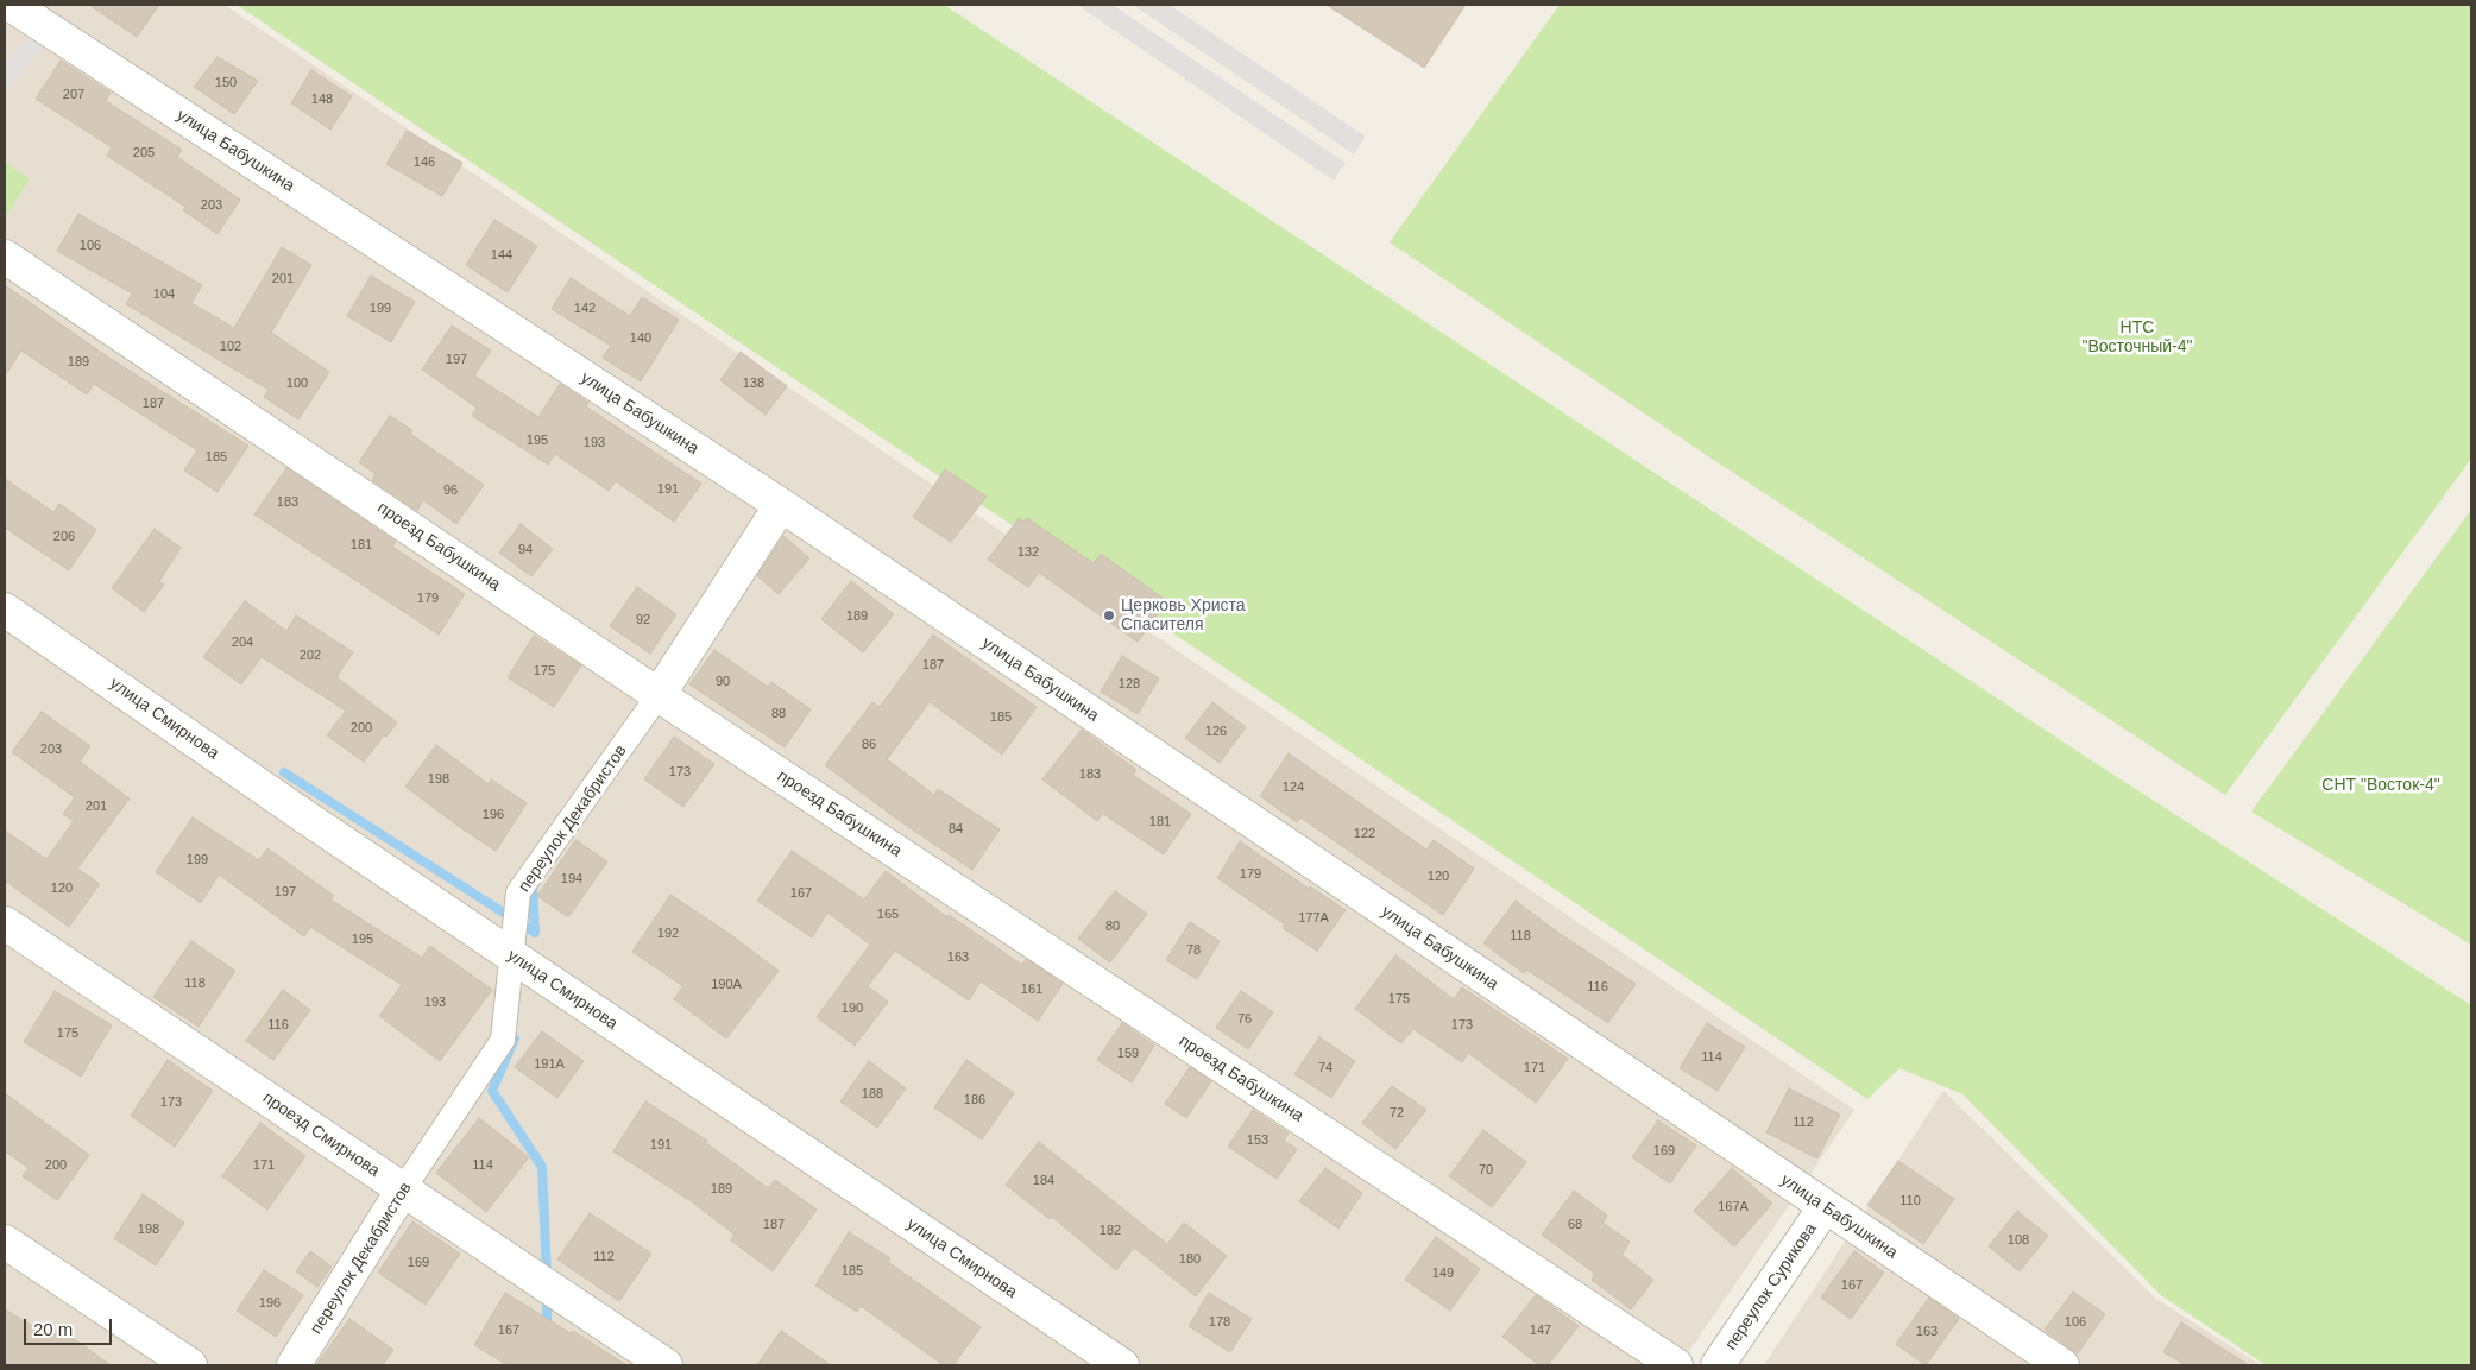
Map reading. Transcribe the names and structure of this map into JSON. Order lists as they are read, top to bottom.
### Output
{
  "streets": {
    "street": [
      "улица Бабушкина",
      "проезд Бабушкина",
      "улица Смирнова",
      "переулок Декабристов",
      "проезд Смирнова",
      "переулок Сурикова"
    ]
  },
  "crossings": [
    ["улица Бабушкина", "переулок Декабристов"],
    ["улица Бабушкина", "переулок Сурикова"],
    ["проезд Бабушкина", "переулок Декабристов"],
    ["улица Смирнова", "переулок Декабристов"],
    ["переулок Декабристов", "проезд Смирнова"]
  ],
  "parks": ["НТС \"Восточный-4\"", "СНТ \"Восток-4\""],
  "places": ["Церковь Христа Спасителя"],
  "house_numbers": [
    "150",
    "207",
    "148",
    "205",
    "146",
    "203",
    "106",
    "144",
    "201",
    "104",
    "199",
    "142",
    "140",
    "102",
    "197",
    "189",
    "100",
    "138",
    "187",
    "195",
    "193",
    "185",
    "191",
    "96",
    "183",
    "206",
    "181",
    "94",
    "132",
    "179",
    "189",
    "92",
    "204",
    "202",
    "187",
    "175",
    "90",
    "128",
    "88",
    "185",
    "200",
    "126",
    "86",
    "203",
    "173",
    "183",
    "198",
    "124",
    "201",
    "196",
    "181",
    "84",
    "122",
    "199",
    "179",
    "120",
    "194",
    "120",
    "197",
    "167",
    "165",
    "177А",
    "80",
    "192",
    "118",
    "195",
    "78",
    "163",
    "118",
    "190А",
    "116",
    "161",
    "175",
    "193",
    "190",
    "76",
    "116",
    "173",
    "175",
    "159",
    "114",
    "191А",
    "74",
    "171",
    "188",
    "186",
    "173",
    "72",
    "112",
    "153",
    "191",
    "169",
    "200",
    "171",
    "114",
    "70",
    "184",
    "189",
    "110",
    "167А",
    "187",
    "68",
    "198",
    "182",
    "108",
    "112",
    "180",
    "169",
    "185",
    "149",
    "167",
    "196",
    "178",
    "106",
    "167",
    "147",
    "163"
  ],
  "scale_bar": "20 m"
}
